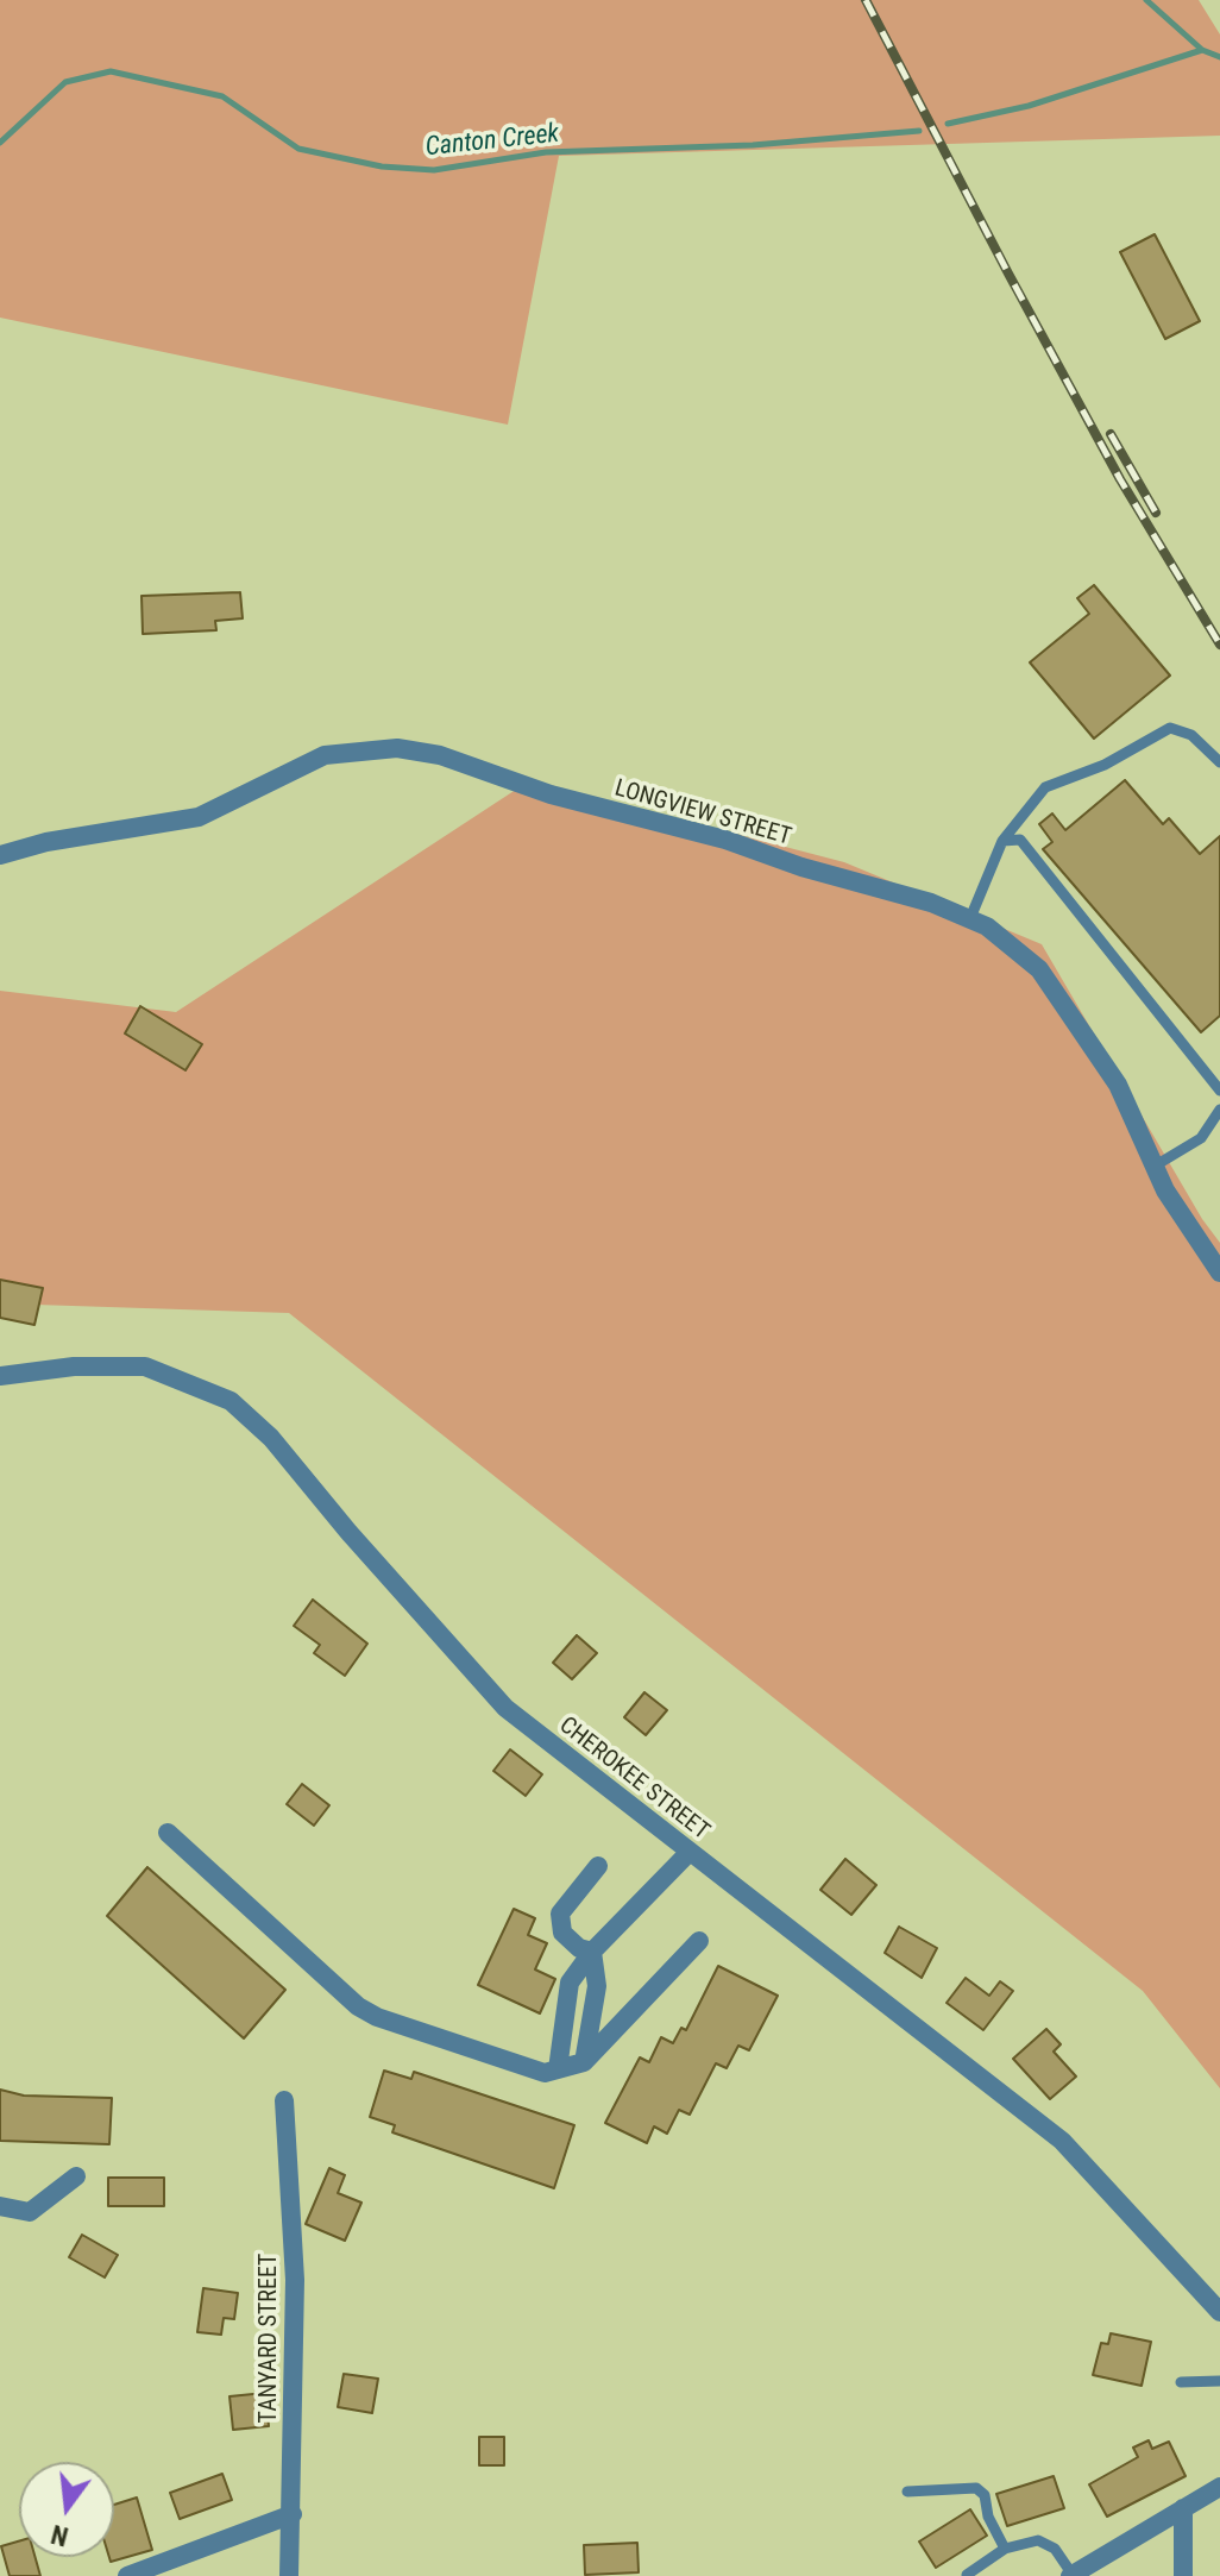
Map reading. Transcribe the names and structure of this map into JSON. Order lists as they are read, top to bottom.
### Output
{
  "streets": {
    "street": ["LONGVIEW STREET", "CHEROKEE STREET", "TANYARD STREET"]
  },
  "water": ["Canton Creek"],
  "north": "bottom"
}
